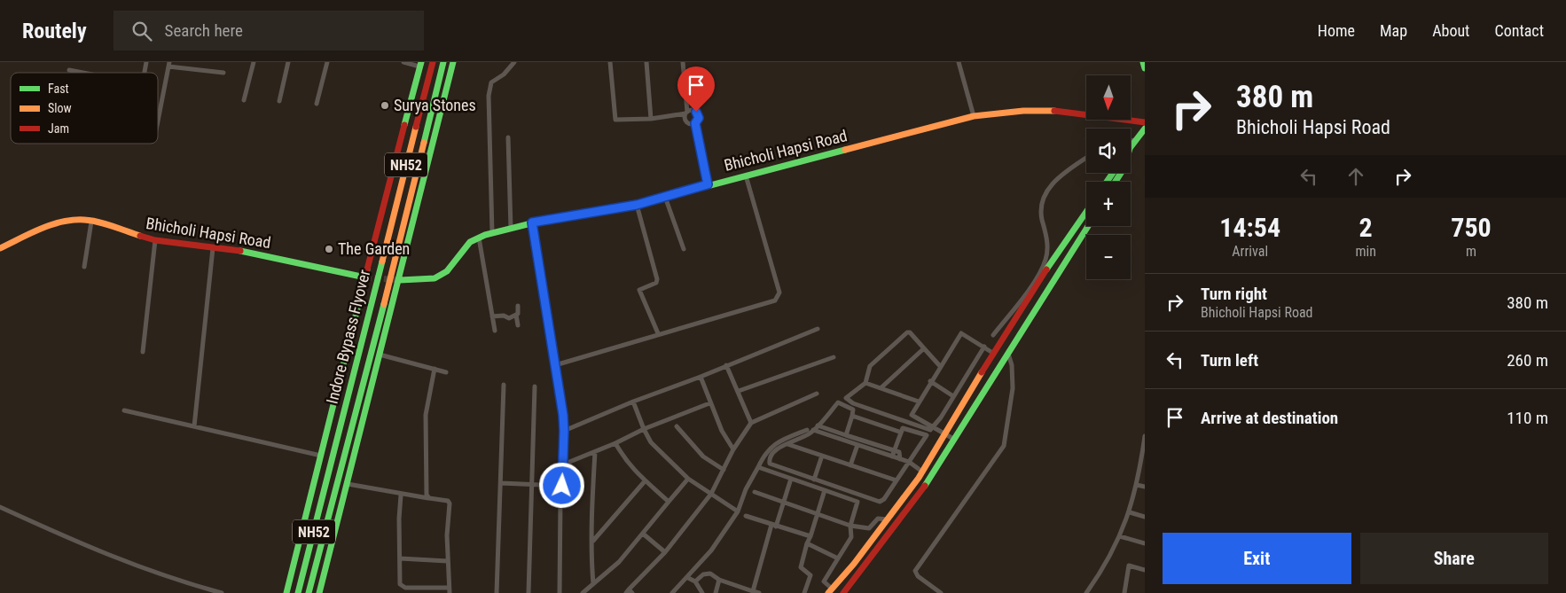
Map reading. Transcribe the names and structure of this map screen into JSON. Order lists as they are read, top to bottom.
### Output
{
  "streets": {
    "main road": ["Bhicholi Hapsi Road", "NH52", "Indore Bypass Flyover"]
  },
  "places": ["Surya Stones", "The Garden"],
  "legend": ["Fast", "Slow", "Jam"],
  "north": "bottom",
  "page": {
    "header": "Routely",
    "search": "Search here",
    "nav": [
      "Home",
      "Map",
      "About",
      "Contact"
    ],
    "turn": ["380 m", "Bhicholi Hapsi Road"],
    "map_buttons": ["+", "−"],
    "eta": [
      "14:54",
      "Arrival",
      "2",
      "min",
      "750",
      "m"
    ],
    "list": [
      {
        "name": "Turn right",
        "note": "Bhicholi Hapsi Road",
        "value": "380 m"
      },
      {
        "name": "Turn left",
        "value": "260 m"
      },
      {
        "name": "Arrive at destination",
        "value": "110 m"
      }
    ],
    "buttons": ["Exit", "Share"]
  }
}
